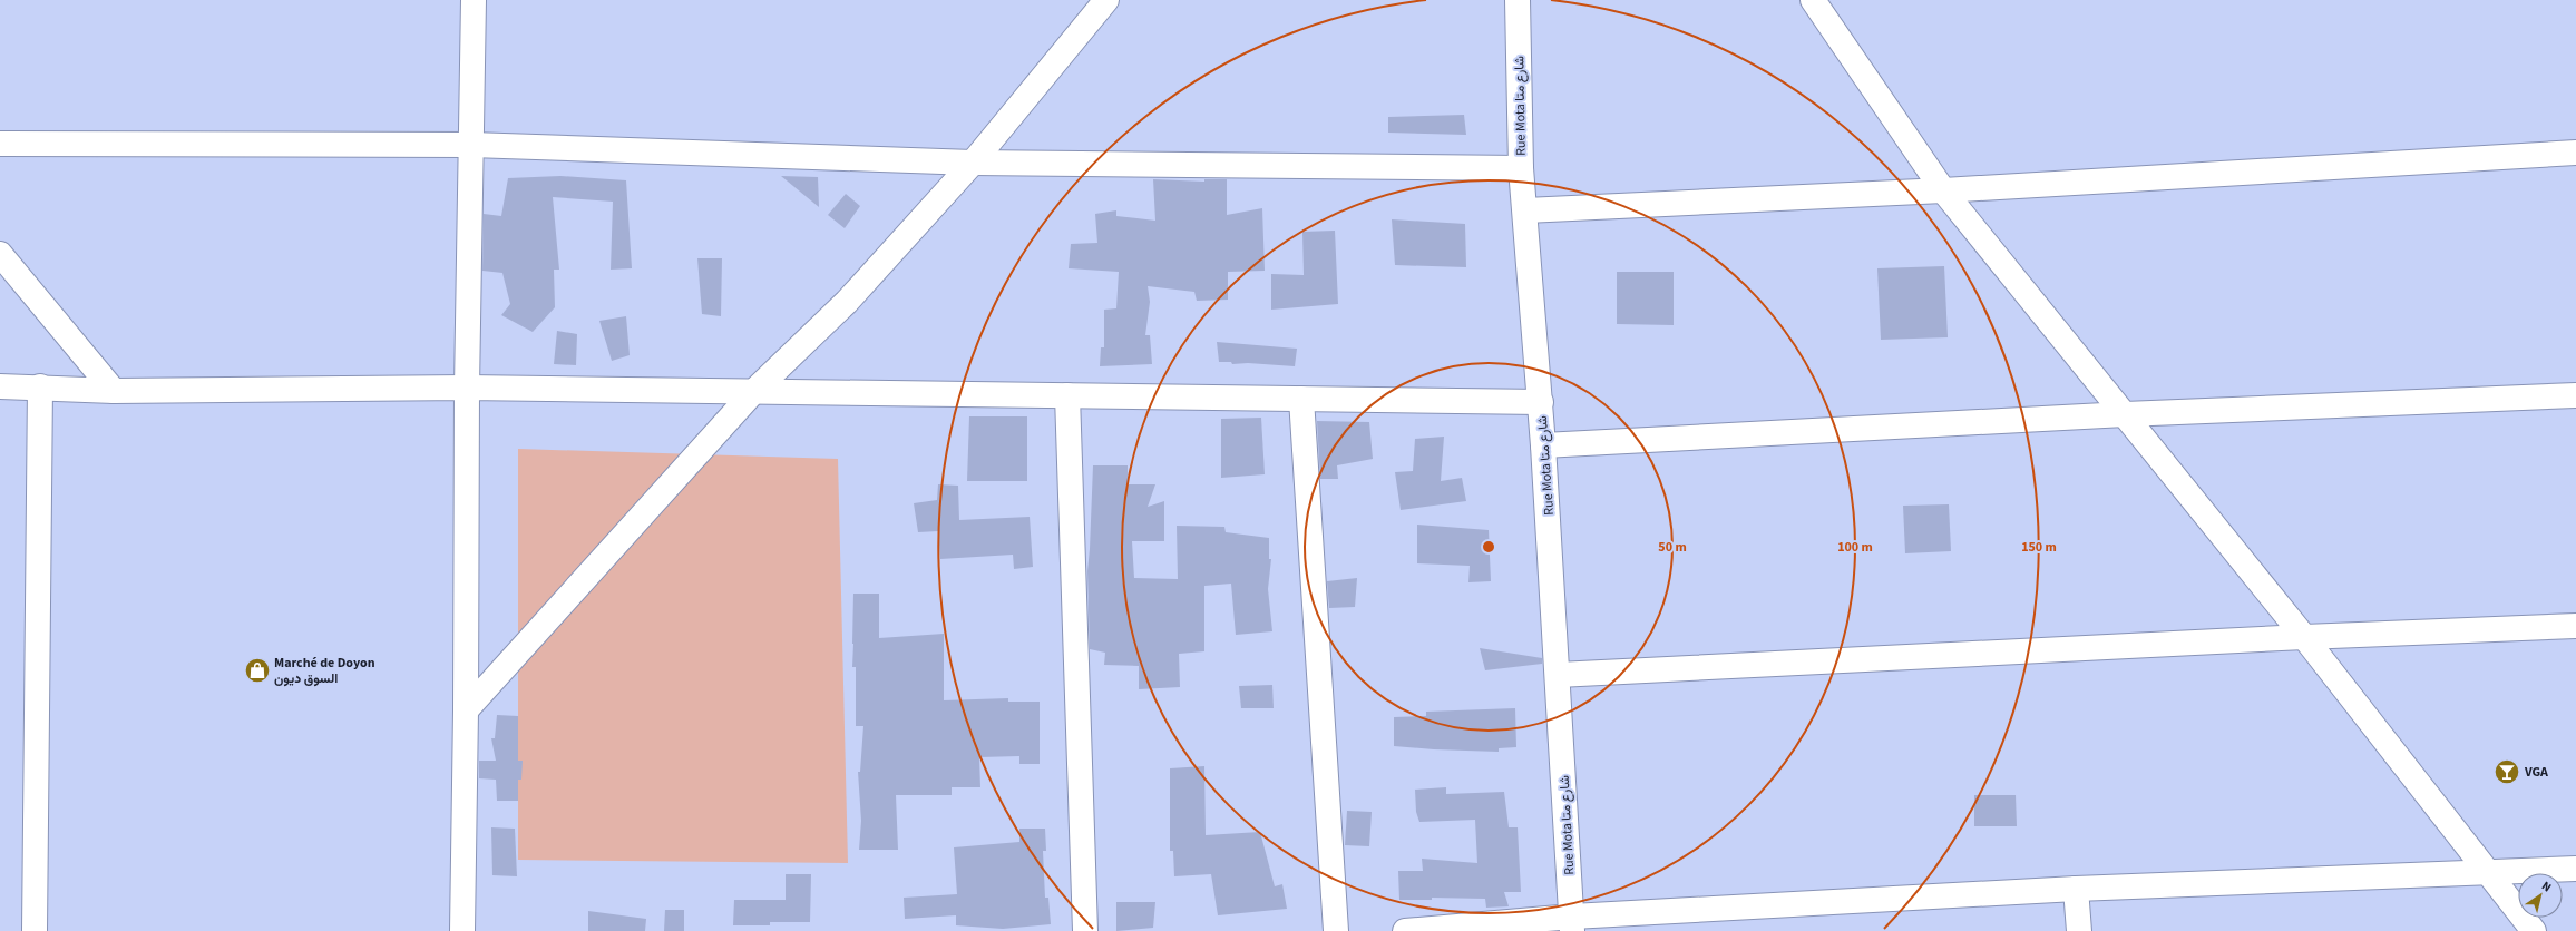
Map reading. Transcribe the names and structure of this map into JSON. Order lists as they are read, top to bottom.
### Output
{
  "streets": {
    "main road": ["Rue Mota شارع متا"]
  },
  "places": {
    "shop": ["Marché de Doyon السوق ديون"],
    "bar": ["VGA"]
  },
  "north": "top right",
  "rings": ["50 m", "100 m", "150 m"]
}
